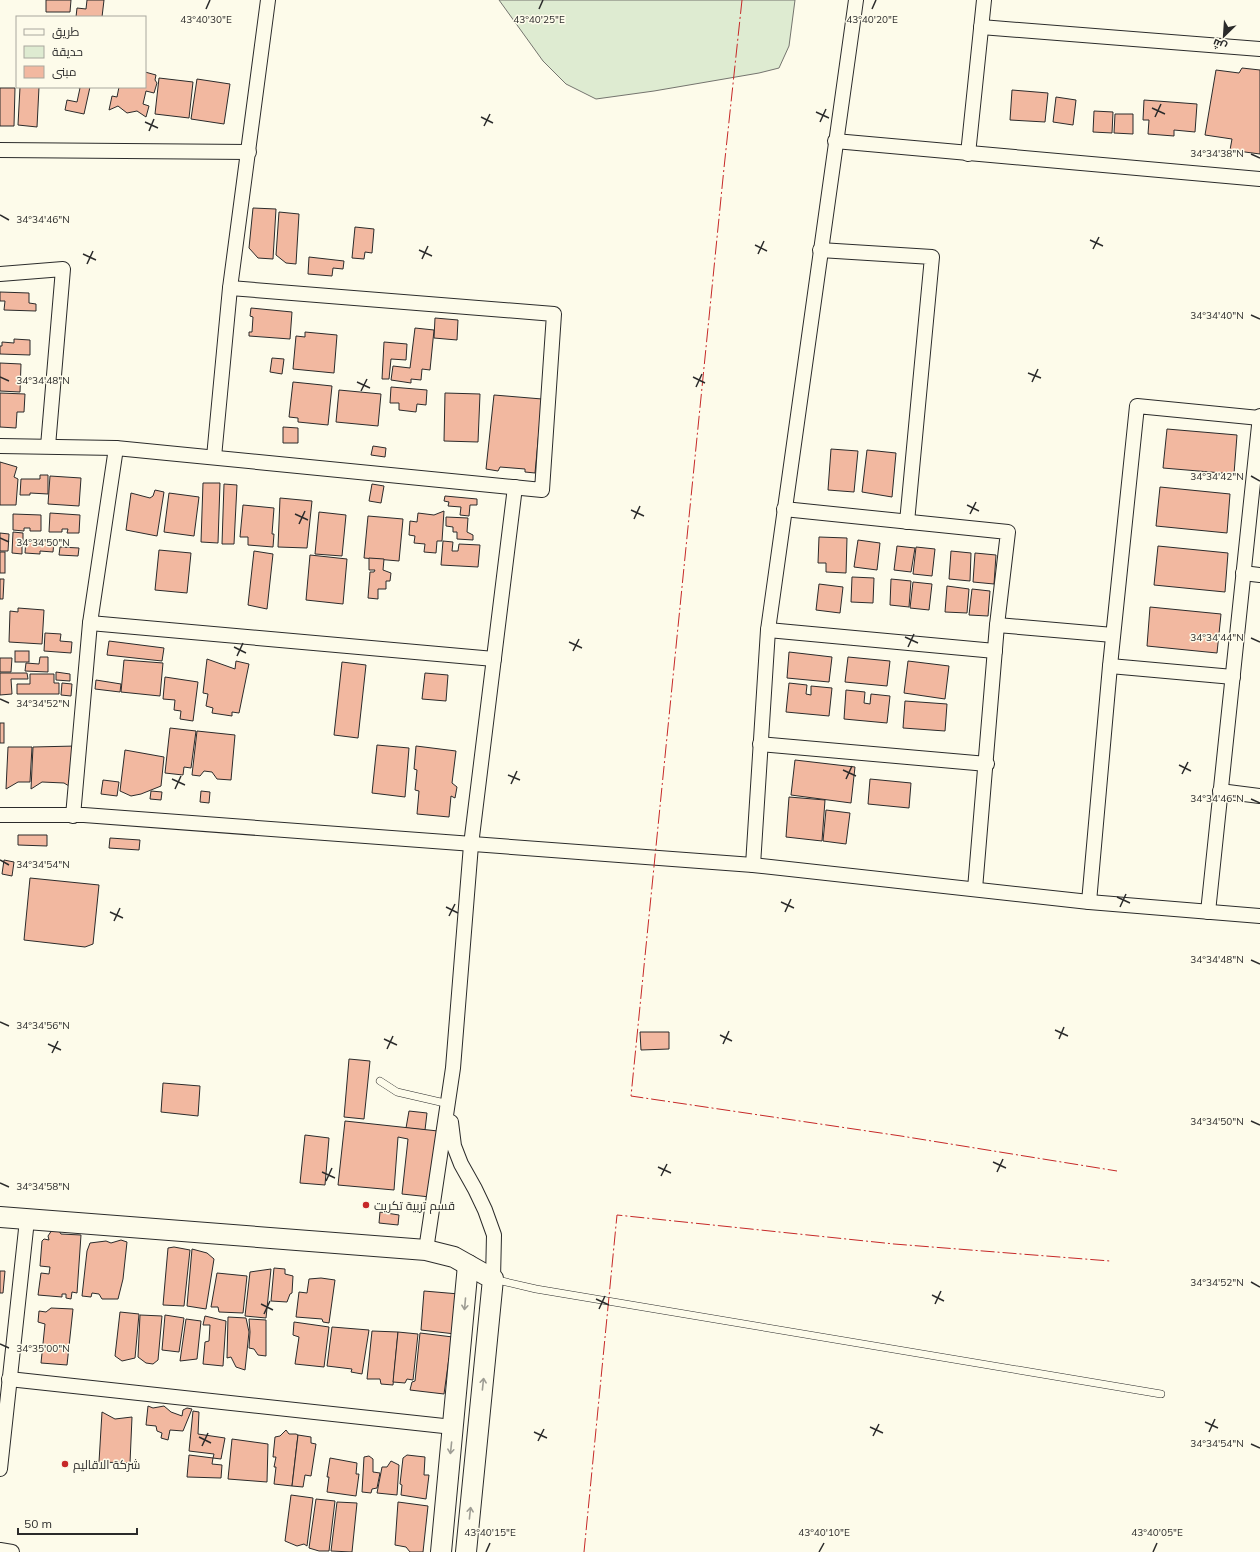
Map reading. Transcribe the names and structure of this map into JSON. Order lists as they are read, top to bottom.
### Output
{
  "places": ["قسم تربية تكريت", "شركة الاقاليم"],
  "legend": ["طريق", "حديقة", "مبنى"],
  "scale_bar": "50 m",
  "north": "bottom left",
  "coordinates": [
    "43°40'30\"E",
    "43°40'25\"E",
    "43°40'20\"E",
    "34°34'38\"N",
    "34°34'46\"N",
    "34°34'40\"N",
    "34°34'48\"N",
    "34°34'42\"N",
    "34°34'50\"N",
    "34°34'44\"N",
    "34°34'52\"N",
    "34°34'54\"N",
    "34°34'56\"N",
    "34°34'58\"N",
    "34°35'00\"N",
    "43°40'15\"E",
    "43°40'10\"E",
    "43°40'05\"E"
  ]
}
